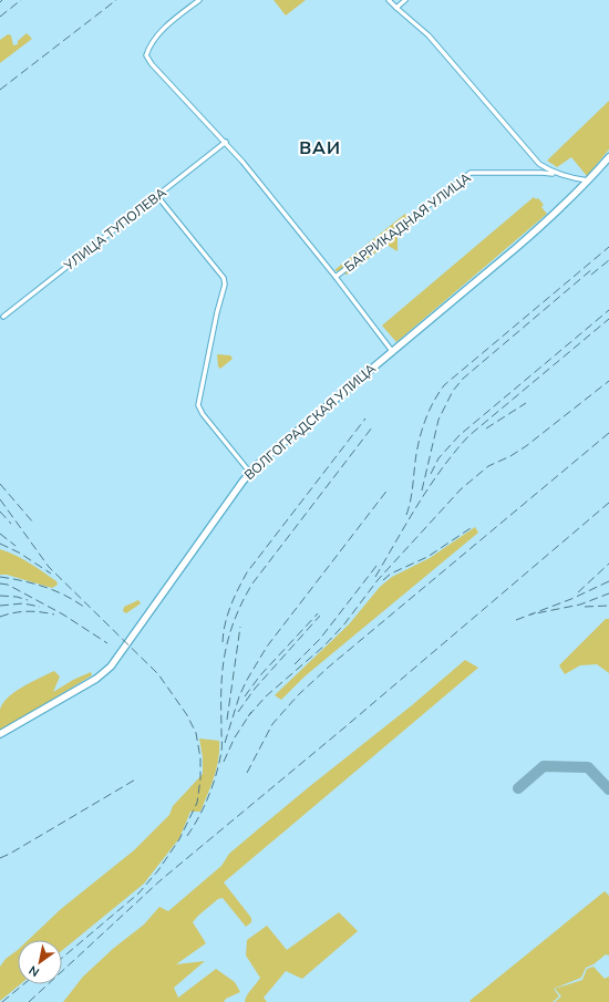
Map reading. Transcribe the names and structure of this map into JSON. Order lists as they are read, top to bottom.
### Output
{
  "streets": {
    "main road": ["ВОЛГОГРАДСКАЯ УЛИЦА"],
    "street": ["БАРРИКАДНАЯ УЛИЦА", "УЛИЦА ТУПОЛЕВА"]
  },
  "crossings": [
    ["БАРРИКАДНАЯ УЛИЦА", "ВОЛГОГРАДСКАЯ УЛИЦА"]
  ],
  "districts": ["ВАИ"],
  "north": "bottom left"
}
